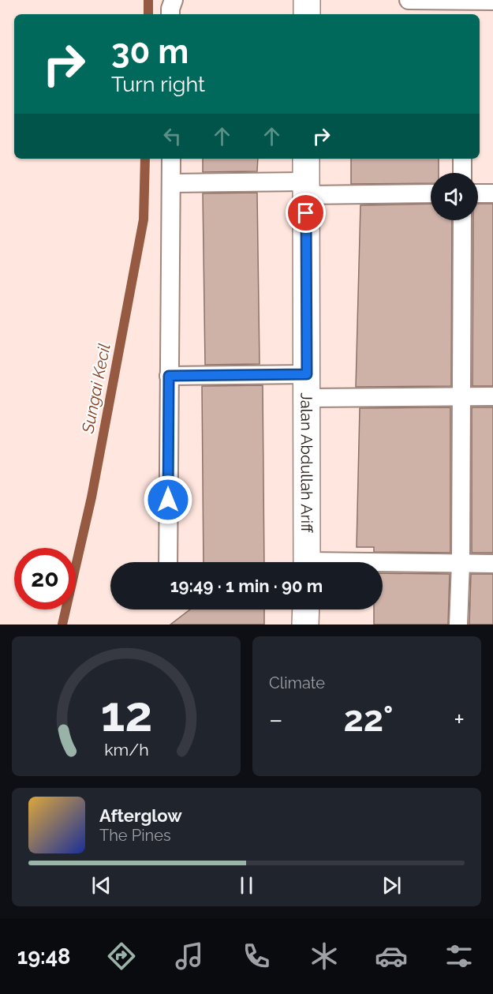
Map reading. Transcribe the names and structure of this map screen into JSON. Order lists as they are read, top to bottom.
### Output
{
  "streets": {
    "street": ["Jalan Abdullah Ariff"]
  },
  "water": ["Sungai Kecil"],
  "page": {
    "turn": ["30 m", "Turn right"],
    "limit": "20",
    "trip": "19:49 · 1 min · 90 m",
    "tile": "Climate",
    "heat": ["−", "22°", "+"],
    "song": ["Afterglow", "The Pines"],
    "tabs": "19:48",
    "gauge": ["12", "km/h"]
  }
}
